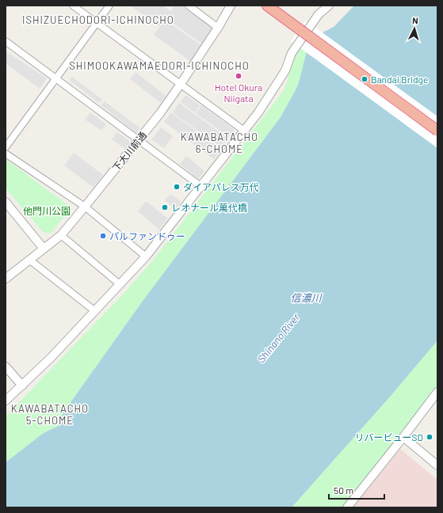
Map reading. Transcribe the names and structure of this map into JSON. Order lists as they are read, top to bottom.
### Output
{
  "streets": {
    "street": ["下大川前通"]
  },
  "districts": [
    "ISHIZUECHODORI-ICHINOCHO",
    "SHIMOOKAWAMAEDORI-ICHINOCHO",
    "KAWABATACHO 6-CHOME",
    "KAWABATACHO 5-CHOME"
  ],
  "water": ["信濃川", "Shinano River"],
  "parks": ["他門川公園"],
  "places": [
    "Hotel Okura Niigata",
    "Bandai Bridge",
    "ダイアパレス万代",
    "レオナール萬代橋",
    "パルファンドゥー",
    "リバービューSD"
  ],
  "scale_bar": "50 m",
  "north": "top"
}
